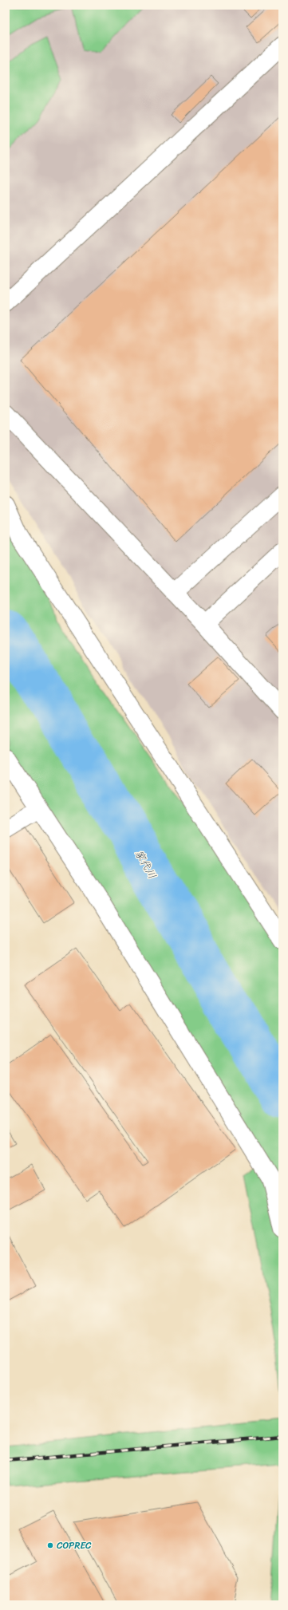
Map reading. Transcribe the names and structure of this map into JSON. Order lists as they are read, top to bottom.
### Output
{
  "water": ["家代川"],
  "places": ["COPREC"]
}
